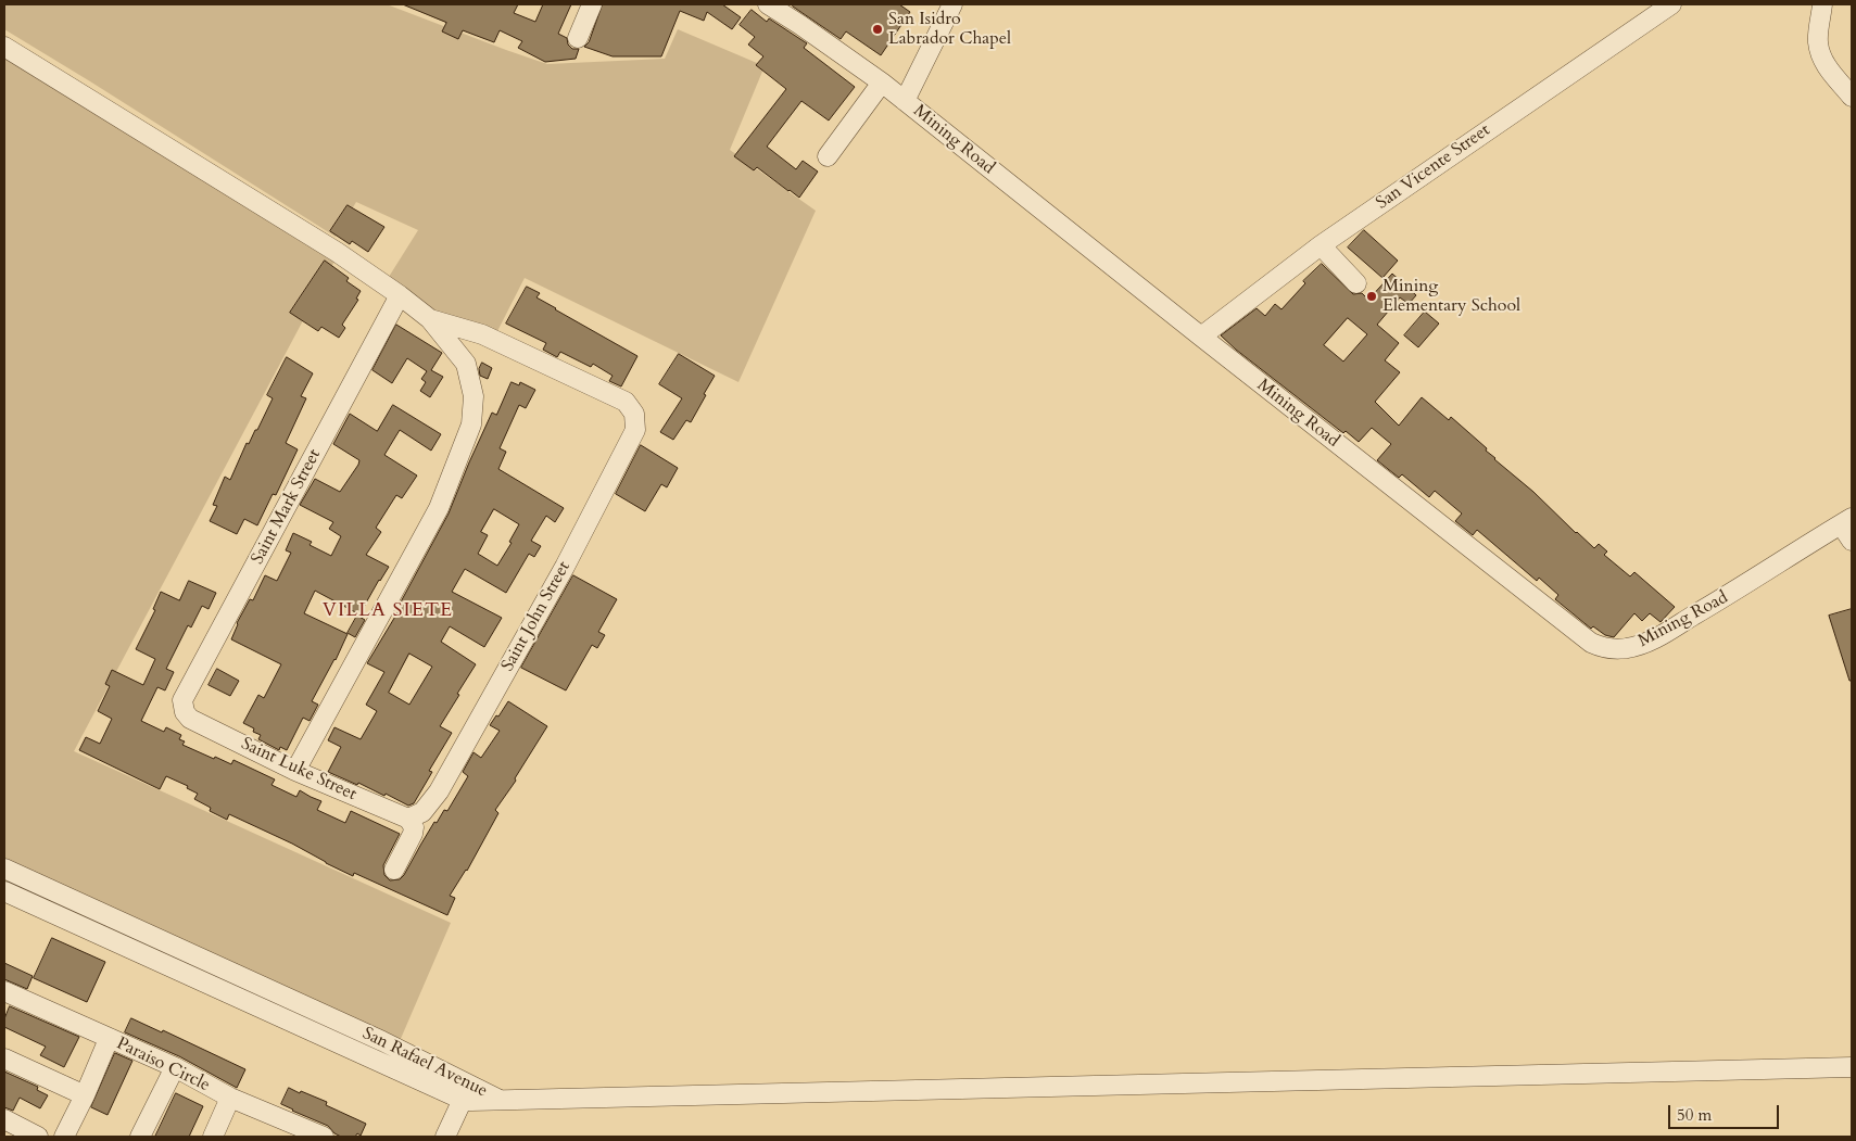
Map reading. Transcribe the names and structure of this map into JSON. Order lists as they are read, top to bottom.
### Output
{
  "streets": {
    "street": [
      "Mining Road",
      "San Vicente Street",
      "Saint Mark Street",
      "Saint John Street",
      "Saint Luke Street",
      "San Rafael Avenue",
      "Paraiso Circle"
    ]
  },
  "crossings": [
    ["Mining Road", "San Vicente Street"],
    ["Saint Mark Street", "Saint Luke Street"],
    ["Saint John Street", "Saint Luke Street"]
  ],
  "districts": ["VILLA SIETE"],
  "places": ["San Isidro Labrador Chapel", "Mining Elementary School"],
  "scale_bar": "50 m"
}
